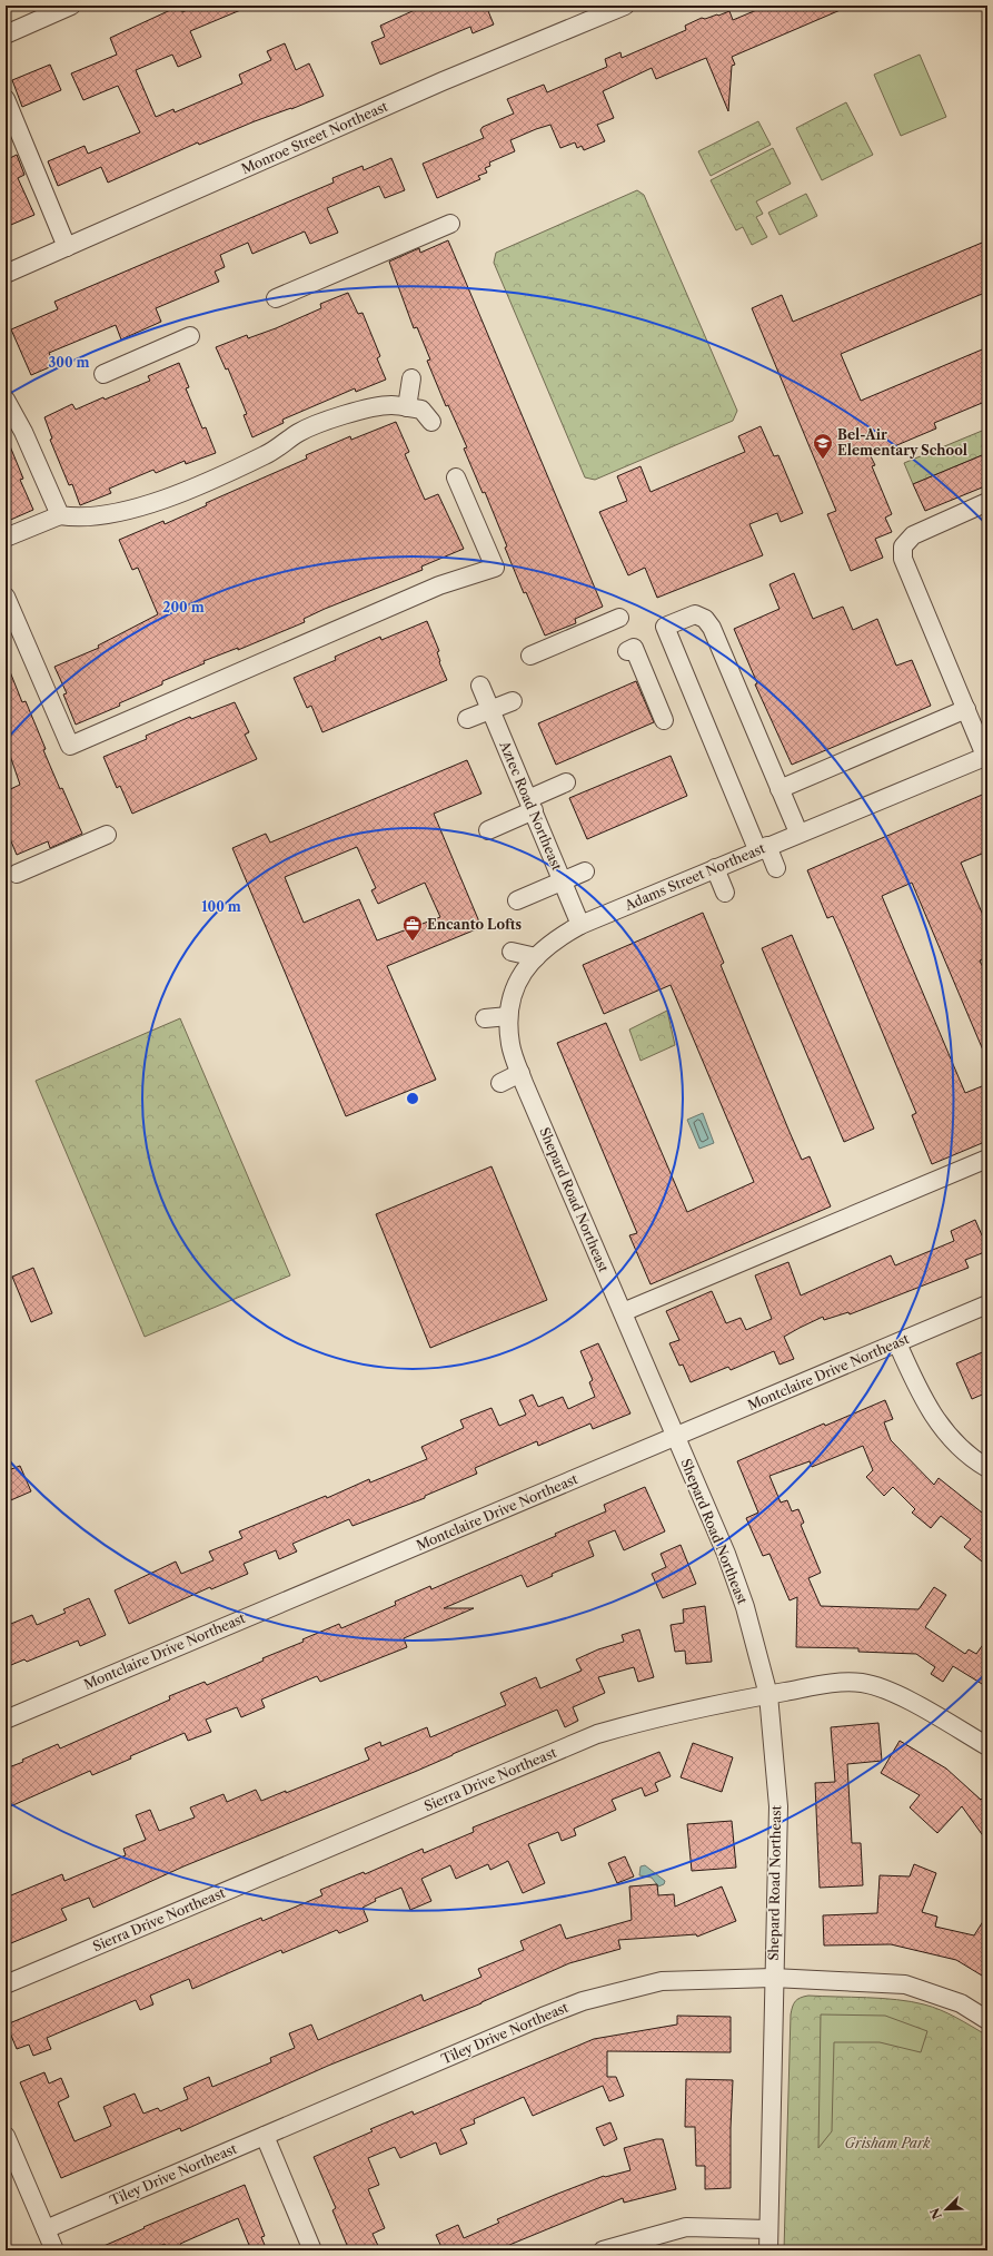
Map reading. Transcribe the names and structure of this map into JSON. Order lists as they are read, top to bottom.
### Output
{
  "streets": {
    "street": [
      "Monroe Street Northeast",
      "Aztec Road Northeast",
      "Adams Street Northeast",
      "Shepard Road Northeast",
      "Montclaire Drive Northeast",
      "Sierra Drive Northeast",
      "Tiley Drive Northeast"
    ]
  },
  "crossings": [
    ["Aztec Road Northeast", "Adams Street Northeast"],
    ["Adams Street Northeast", "Shepard Road Northeast"],
    ["Shepard Road Northeast", "Montclaire Drive Northeast"],
    ["Shepard Road Northeast", "Sierra Drive Northeast"],
    ["Shepard Road Northeast", "Tiley Drive Northeast"]
  ],
  "parks": ["Grisham Park"],
  "places": {
    "school or university": ["Bel-Air Elementary School"],
    "office": ["Encanto Lofts"]
  },
  "north": "bottom left",
  "rings": ["300 m", "200 m", "100 m"]
}
